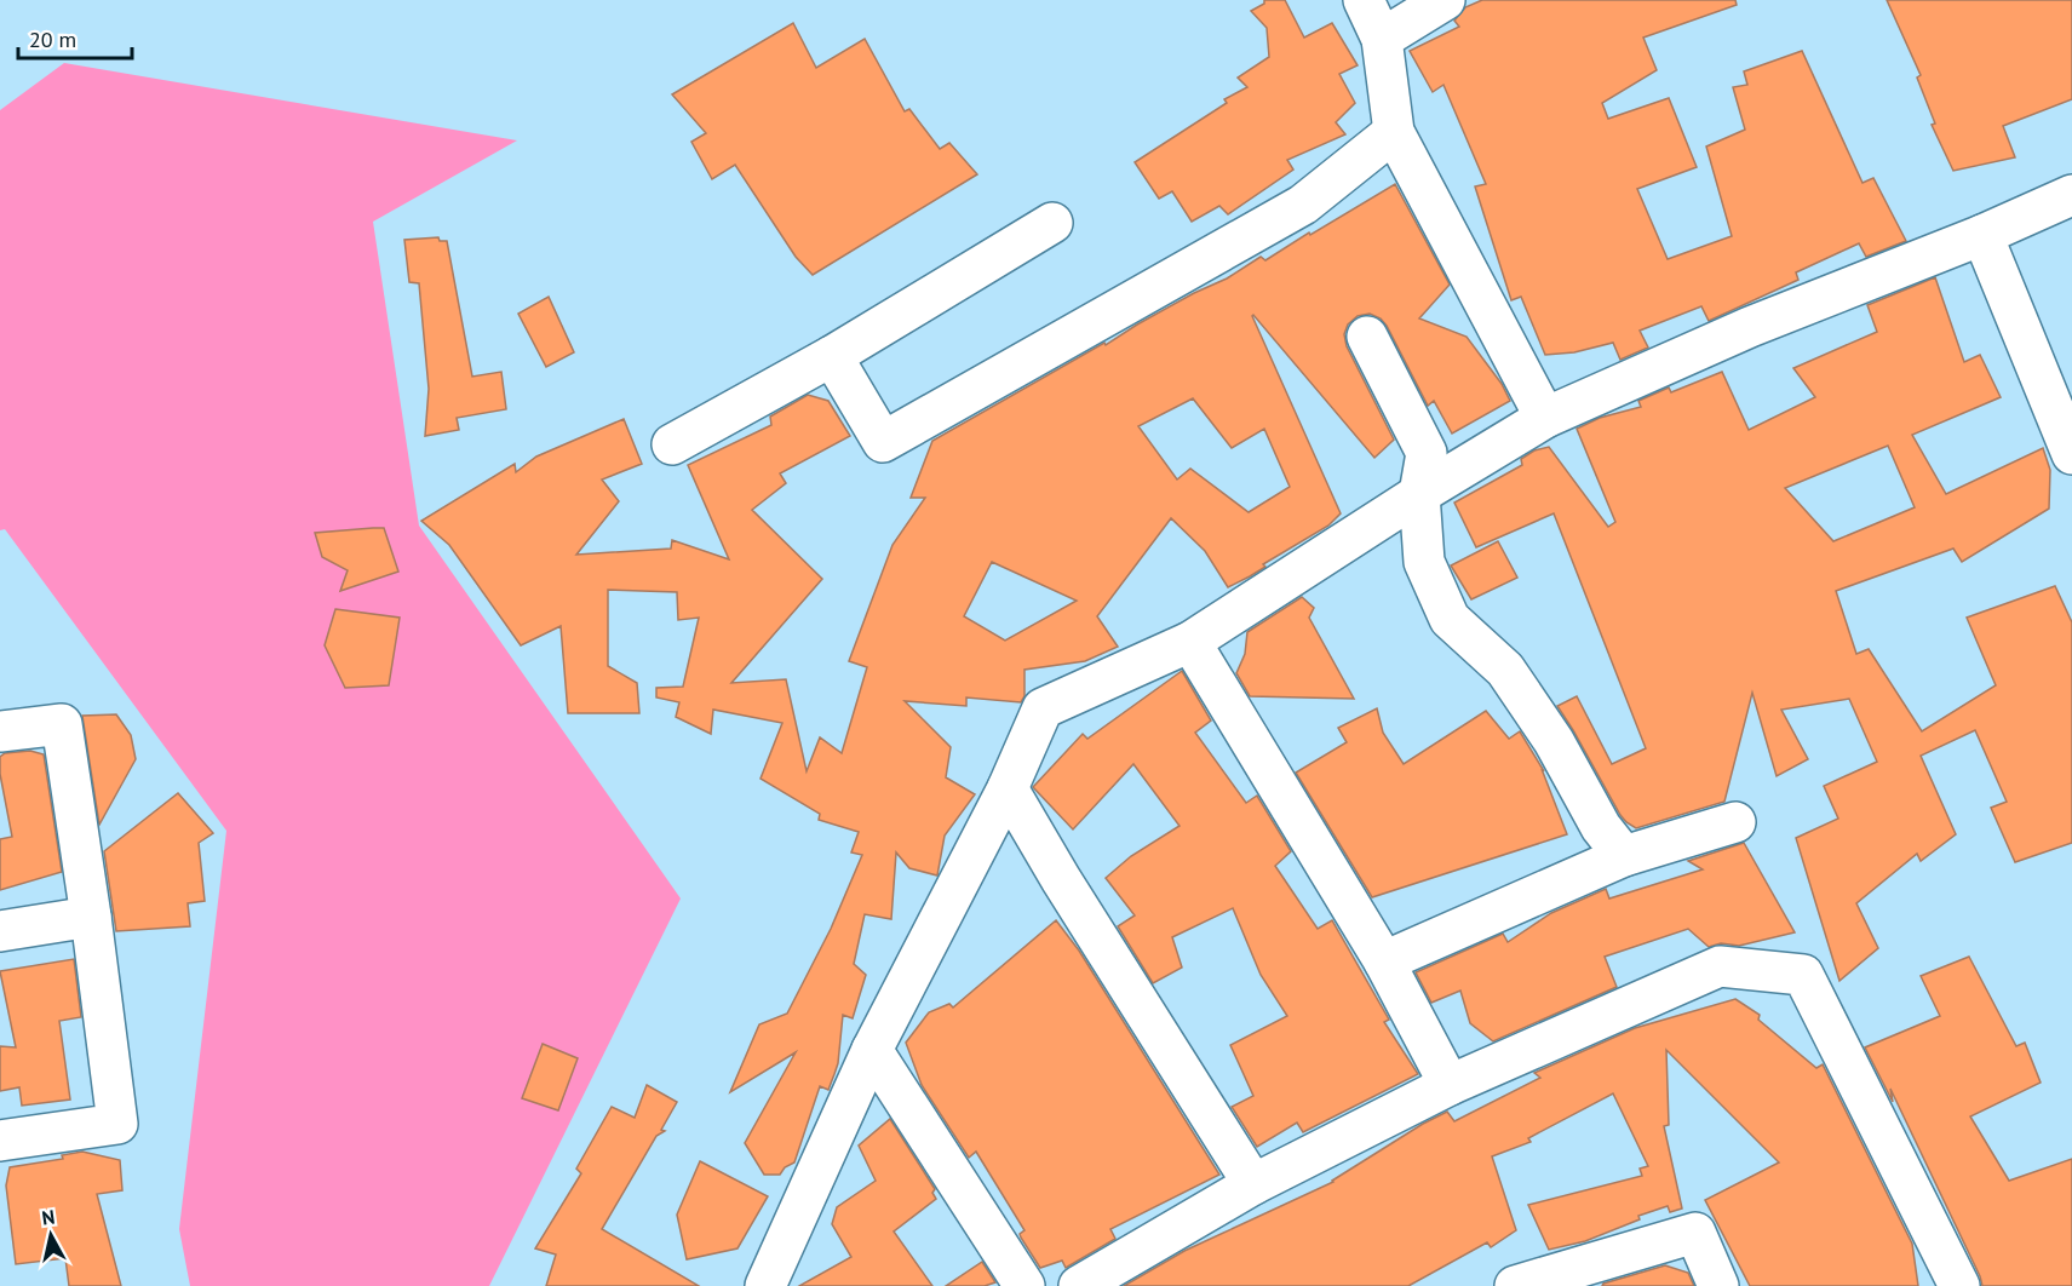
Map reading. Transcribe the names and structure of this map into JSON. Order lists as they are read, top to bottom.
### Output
{
  "scale_bar": "20 m",
  "north": "top"
}
